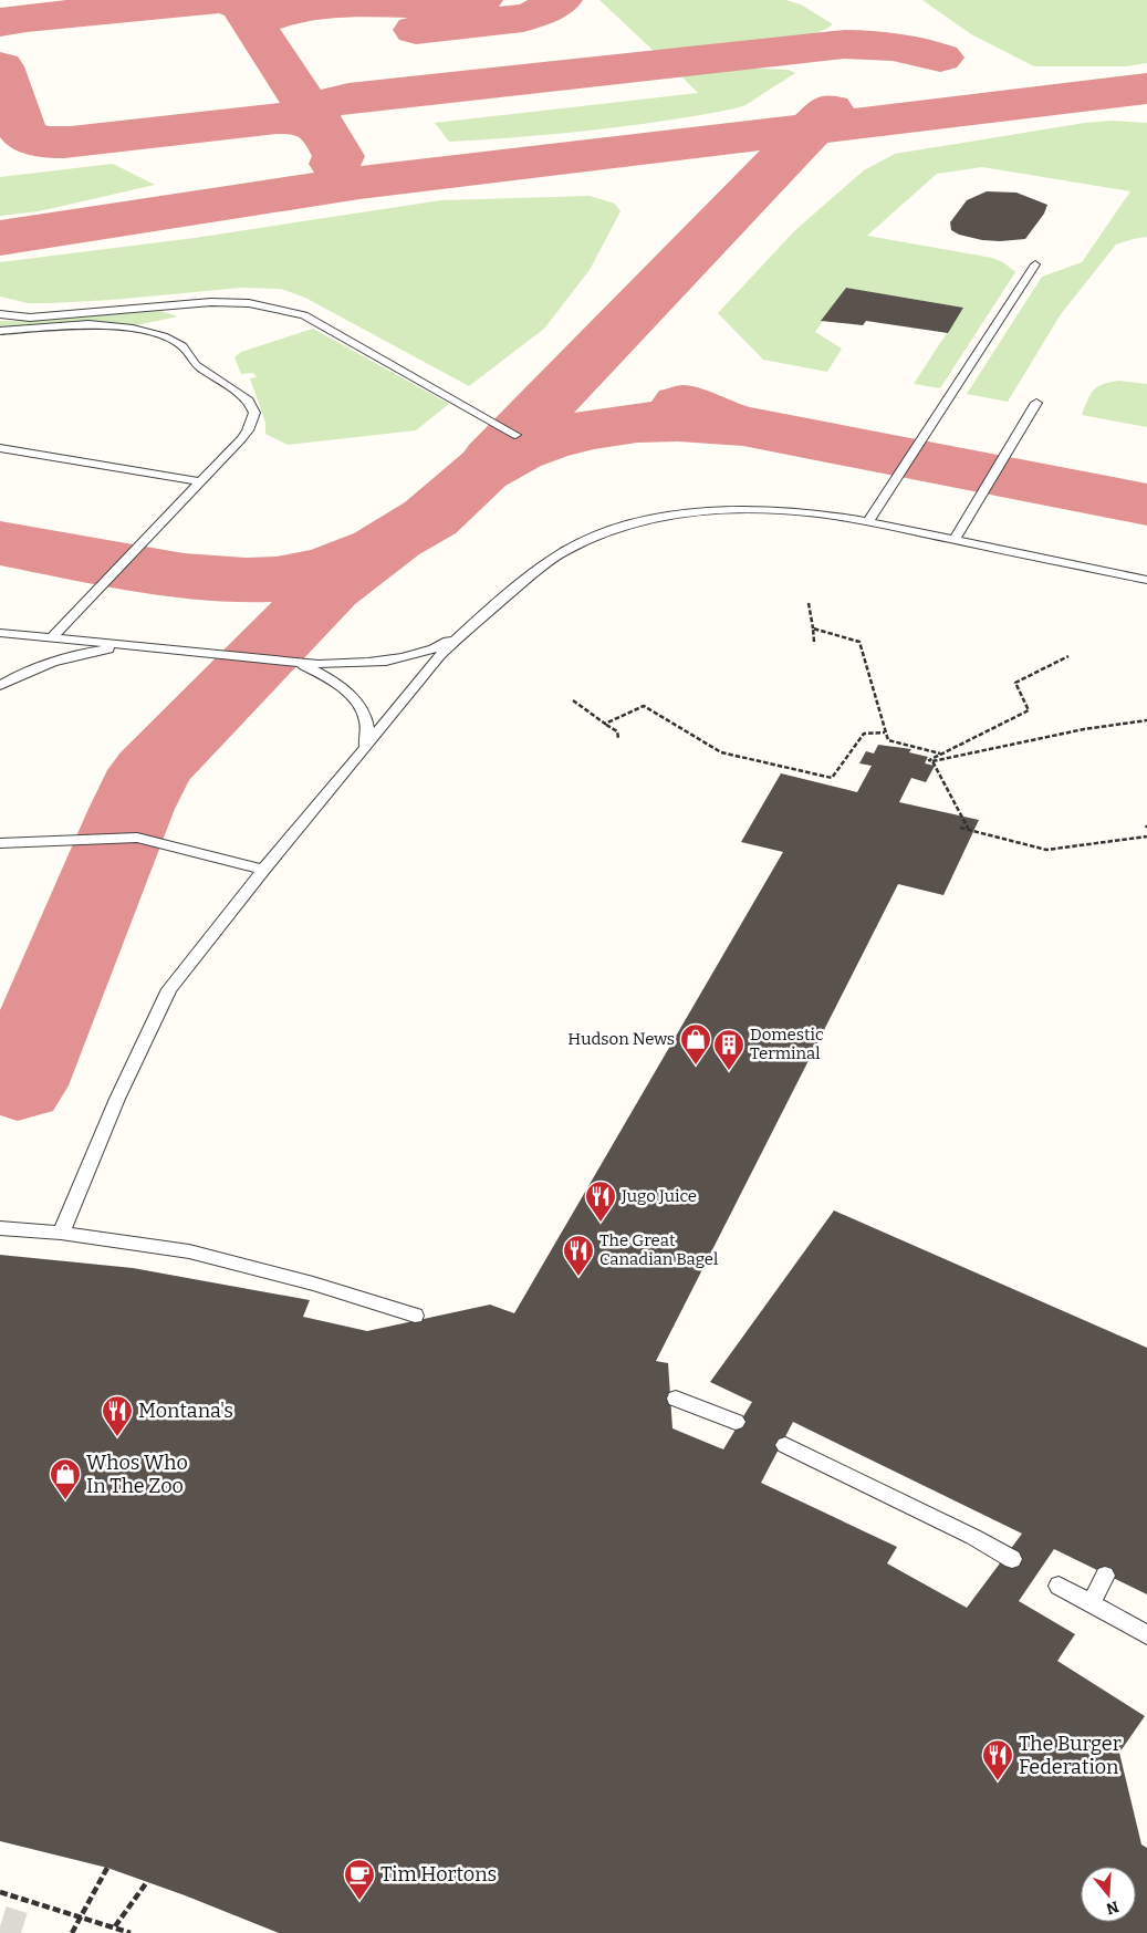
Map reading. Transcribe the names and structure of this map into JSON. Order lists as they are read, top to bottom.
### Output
{
  "places": {
    "shop": ["Hudson News", "Whos Who In The Zoo"],
    "building": ["Domestic Terminal"],
    "restaurant": [
      "Jugo Juice",
      "The Great Canadian Bagel",
      "Montana's",
      "The Burger Federation"
    ],
    "cafe": ["Tim Hortons"]
  },
  "north": "bottom"
}
